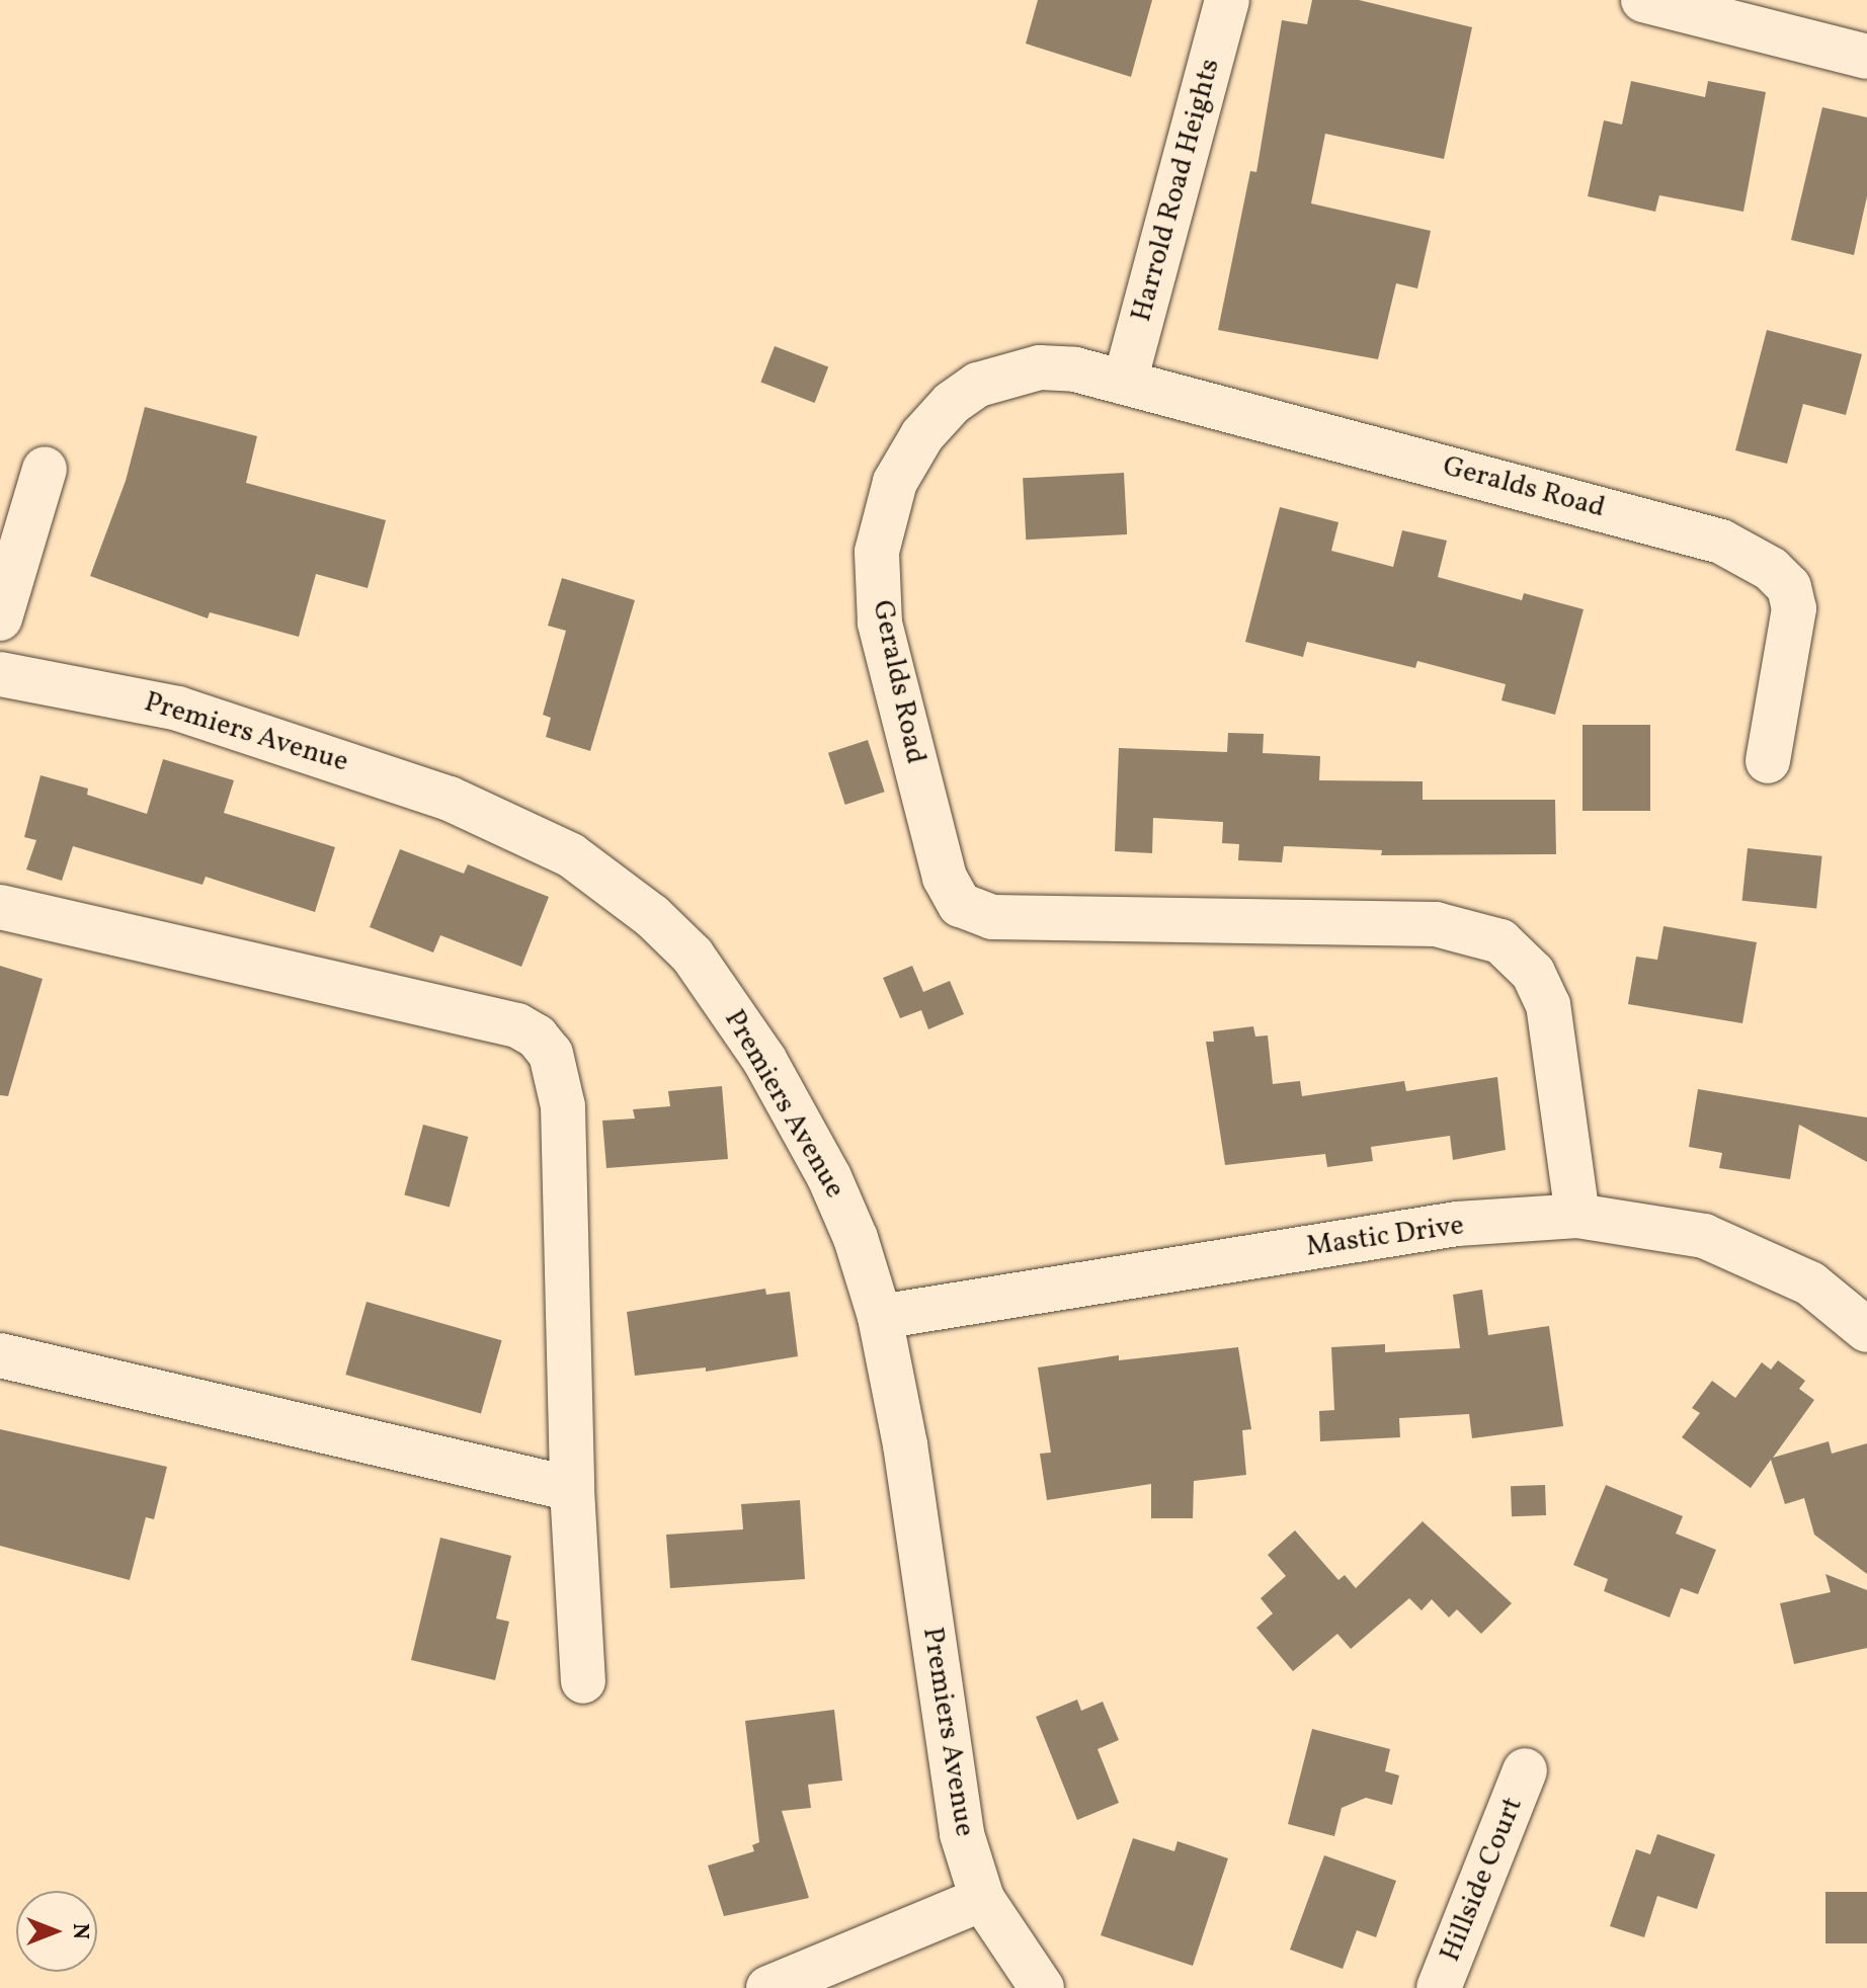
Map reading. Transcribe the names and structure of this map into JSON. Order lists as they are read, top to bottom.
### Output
{
  "streets": {
    "street": [
      "Harrold Road Heights",
      "Geralds Road",
      "Premiers Avenue",
      "Mastic Drive",
      "Hillside Court"
    ]
  },
  "crossings": [
    ["Harrold Road Heights", "Geralds Road"],
    ["Geralds Road", "Mastic Drive"],
    ["Premiers Avenue", "Mastic Drive"]
  ],
  "north": "right"
}
